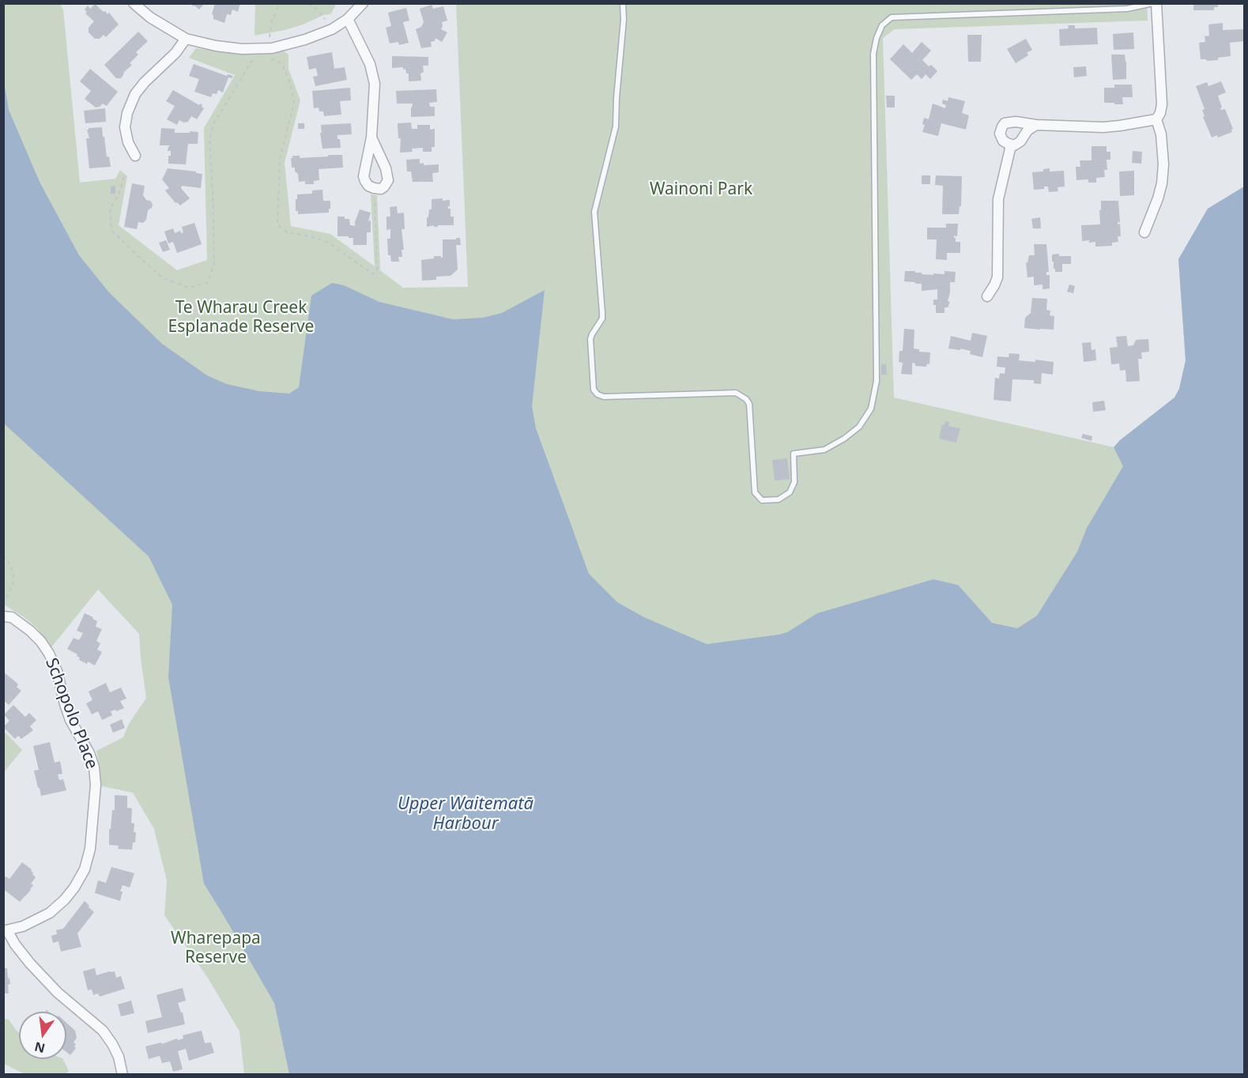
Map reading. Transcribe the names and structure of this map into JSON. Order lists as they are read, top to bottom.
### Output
{
  "streets": {
    "street": ["Schopolo Place"]
  },
  "water": ["Upper Waitematā Harbour"],
  "parks": ["Wainoni Park", "Te Wharau Creek Esplanade Reserve", "Wharepapa Reserve"],
  "north": "bottom"
}
